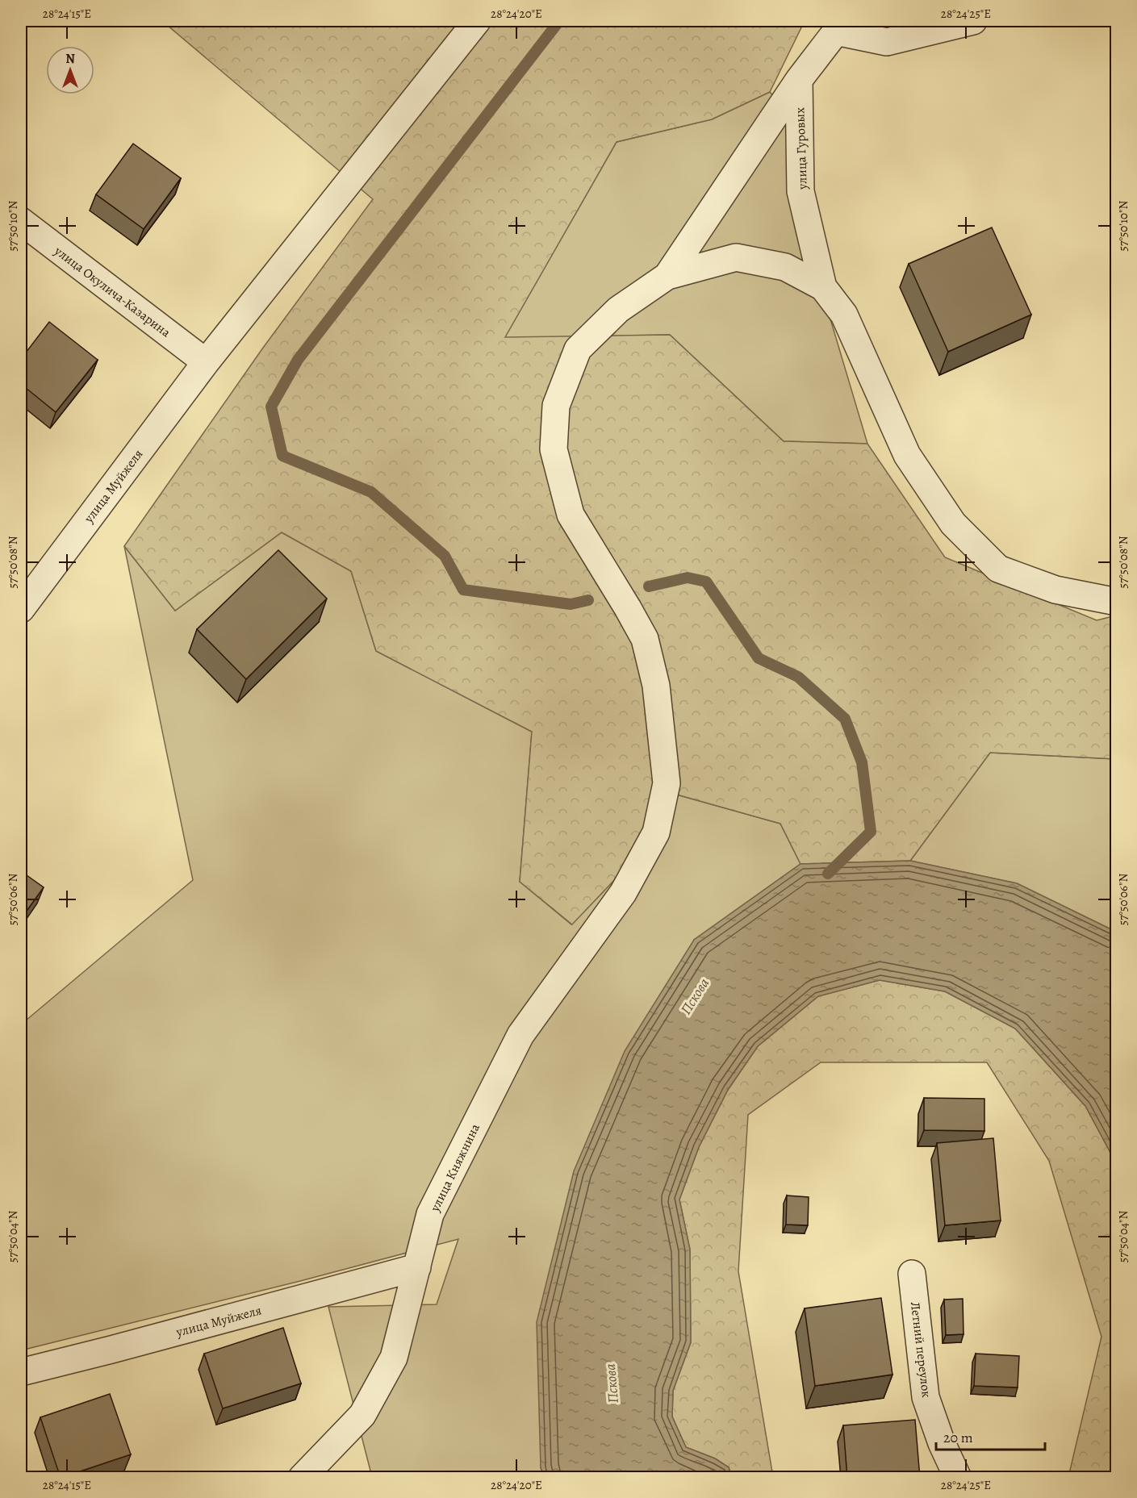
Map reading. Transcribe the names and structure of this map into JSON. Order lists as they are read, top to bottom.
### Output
{
  "streets": {
    "street": [
      "улица Гуровых",
      "улица Окулича-Казарина",
      "улица Муйжеля",
      "улица Княжнина",
      "Летний переулок"
    ]
  },
  "crossings": [
    ["улица Окулича-Казарина", "улица Муйжеля"],
    ["улица Муйжеля", "улица Княжнина"]
  ],
  "water": ["Пскова"],
  "scale_bar": "20 m",
  "north": "top",
  "coordinates": [
    "28°24'15\"E",
    "28°24'20\"E",
    "28°24'25\"E",
    "57°50'10\"N",
    "57°50'08\"N",
    "57°50'06\"N",
    "57°50'04\"N"
  ]
}
